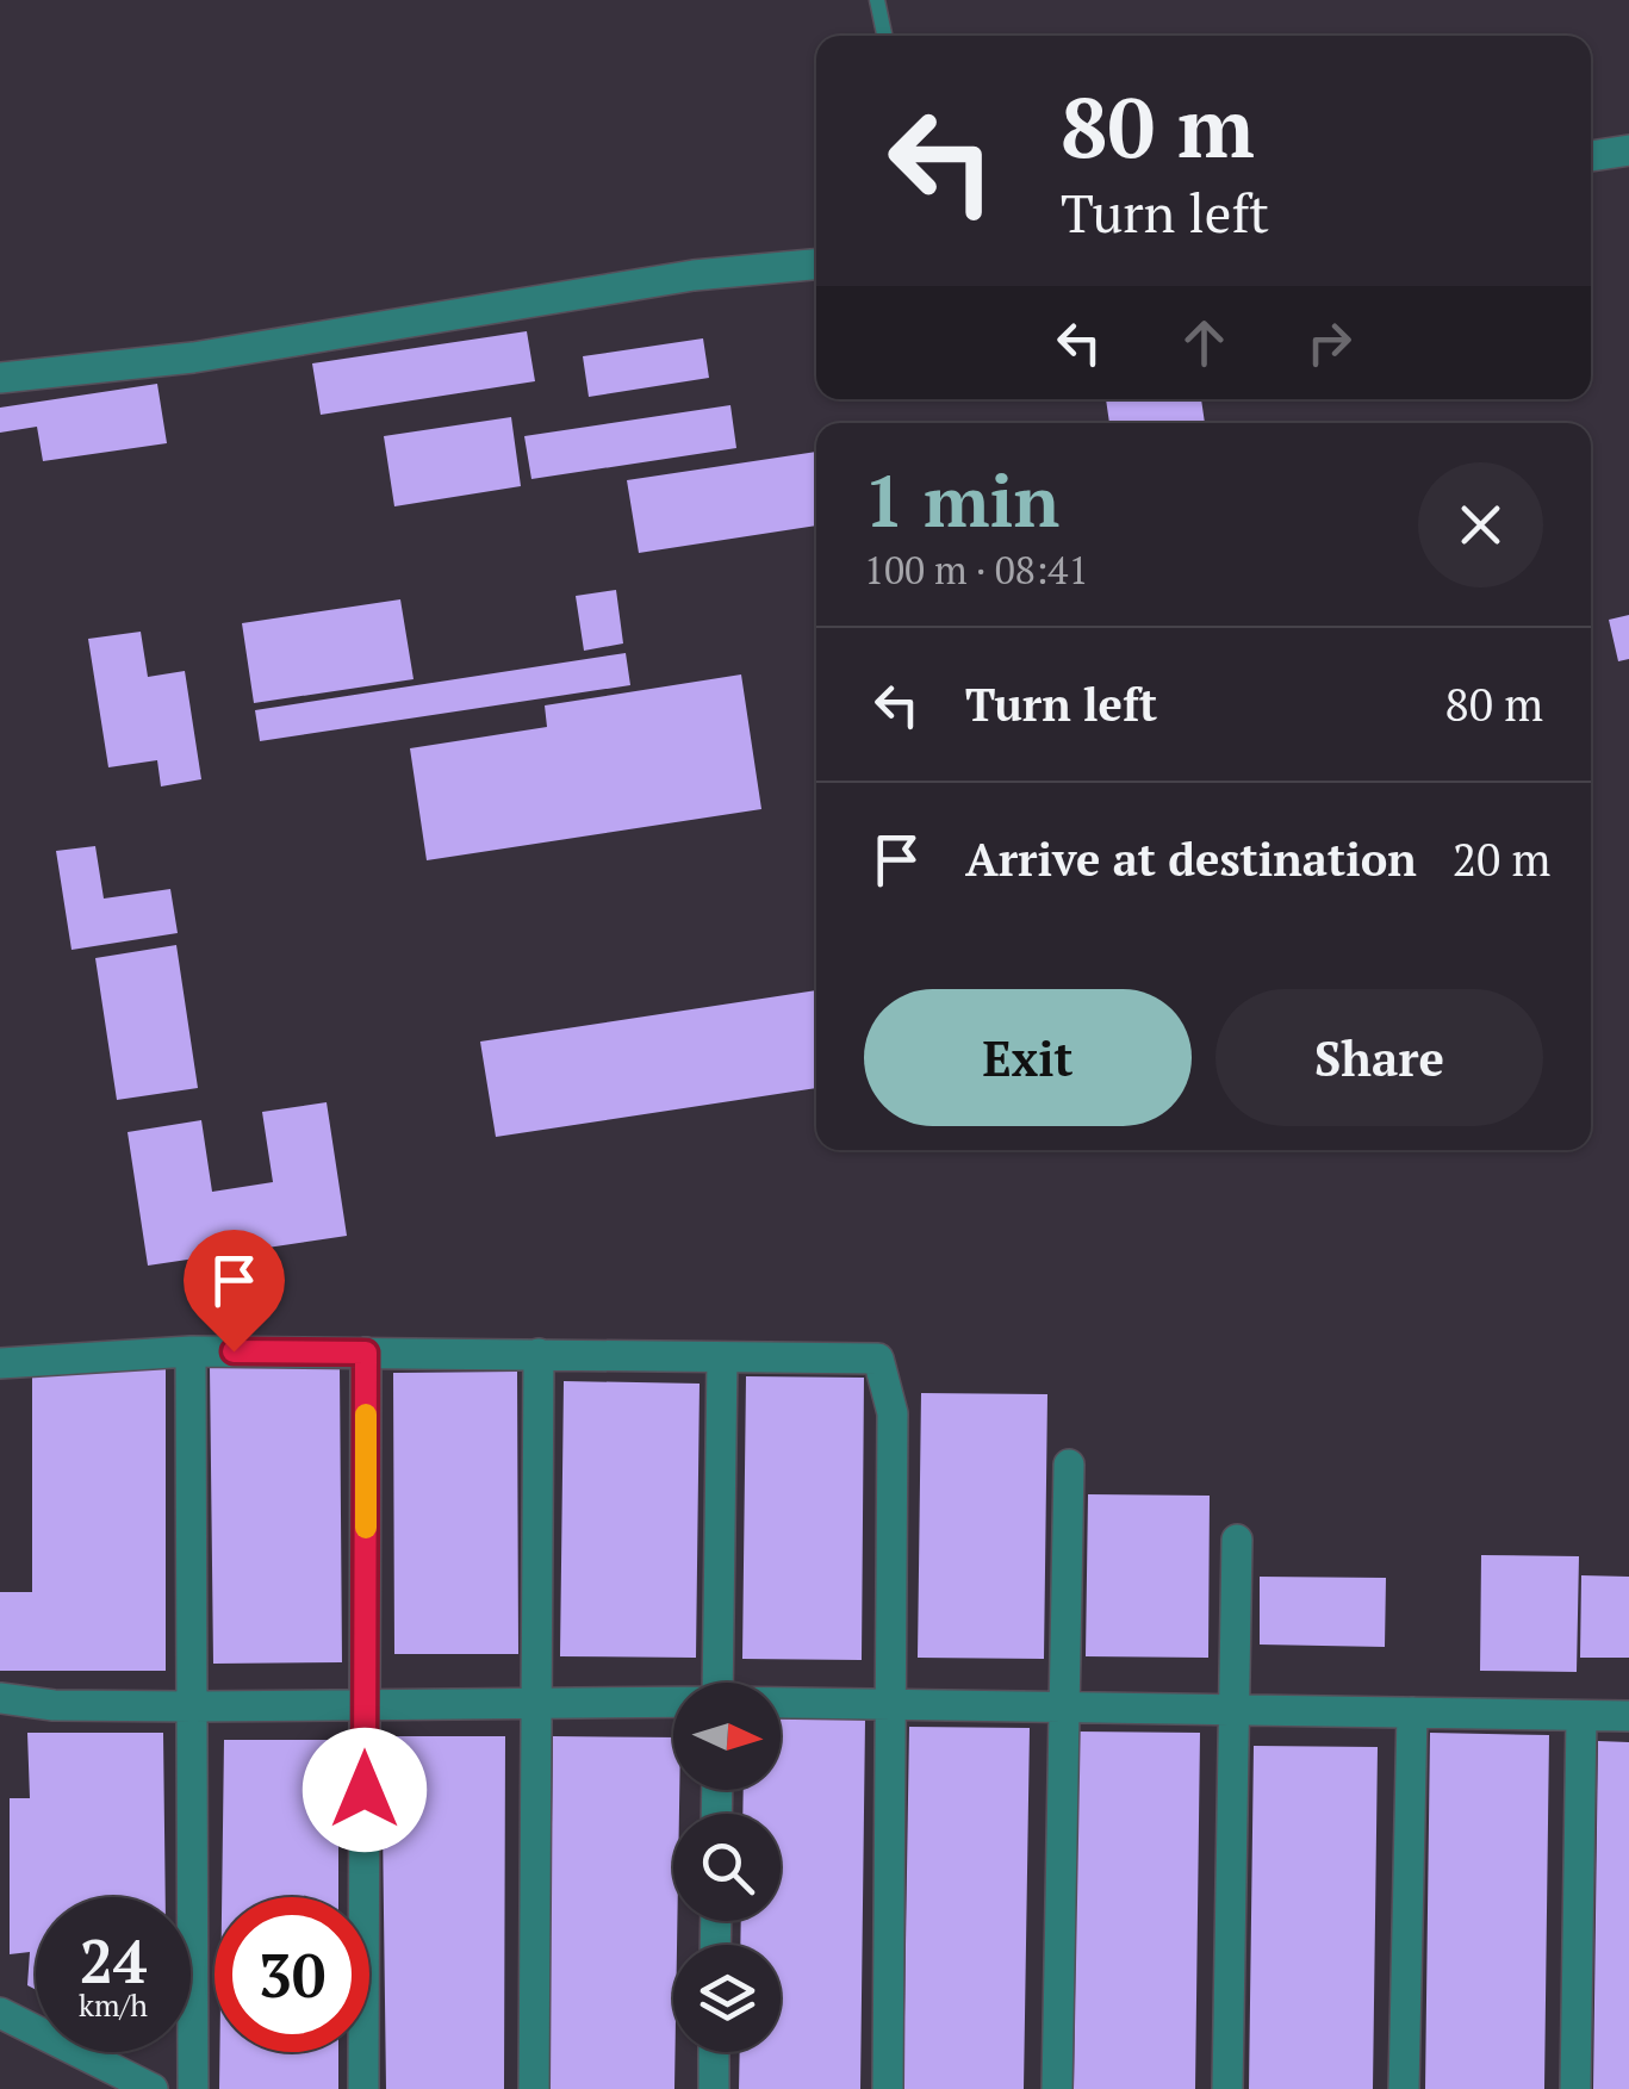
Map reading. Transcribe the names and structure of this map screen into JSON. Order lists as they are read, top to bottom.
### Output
{
  "north": "right",
  "page": {
    "turn": ["80 m", "Turn left"],
    "heading": ["1 min", "100 m · 08:41"],
    "list": [
      {
        "name": "Turn left",
        "value": "80 m"
      },
      {
        "name": "Arrive at destination",
        "value": "20 m"
      }
    ],
    "buttons": ["Exit", "Share"],
    "speed": "24 km/h",
    "limit": "30"
  }
}
